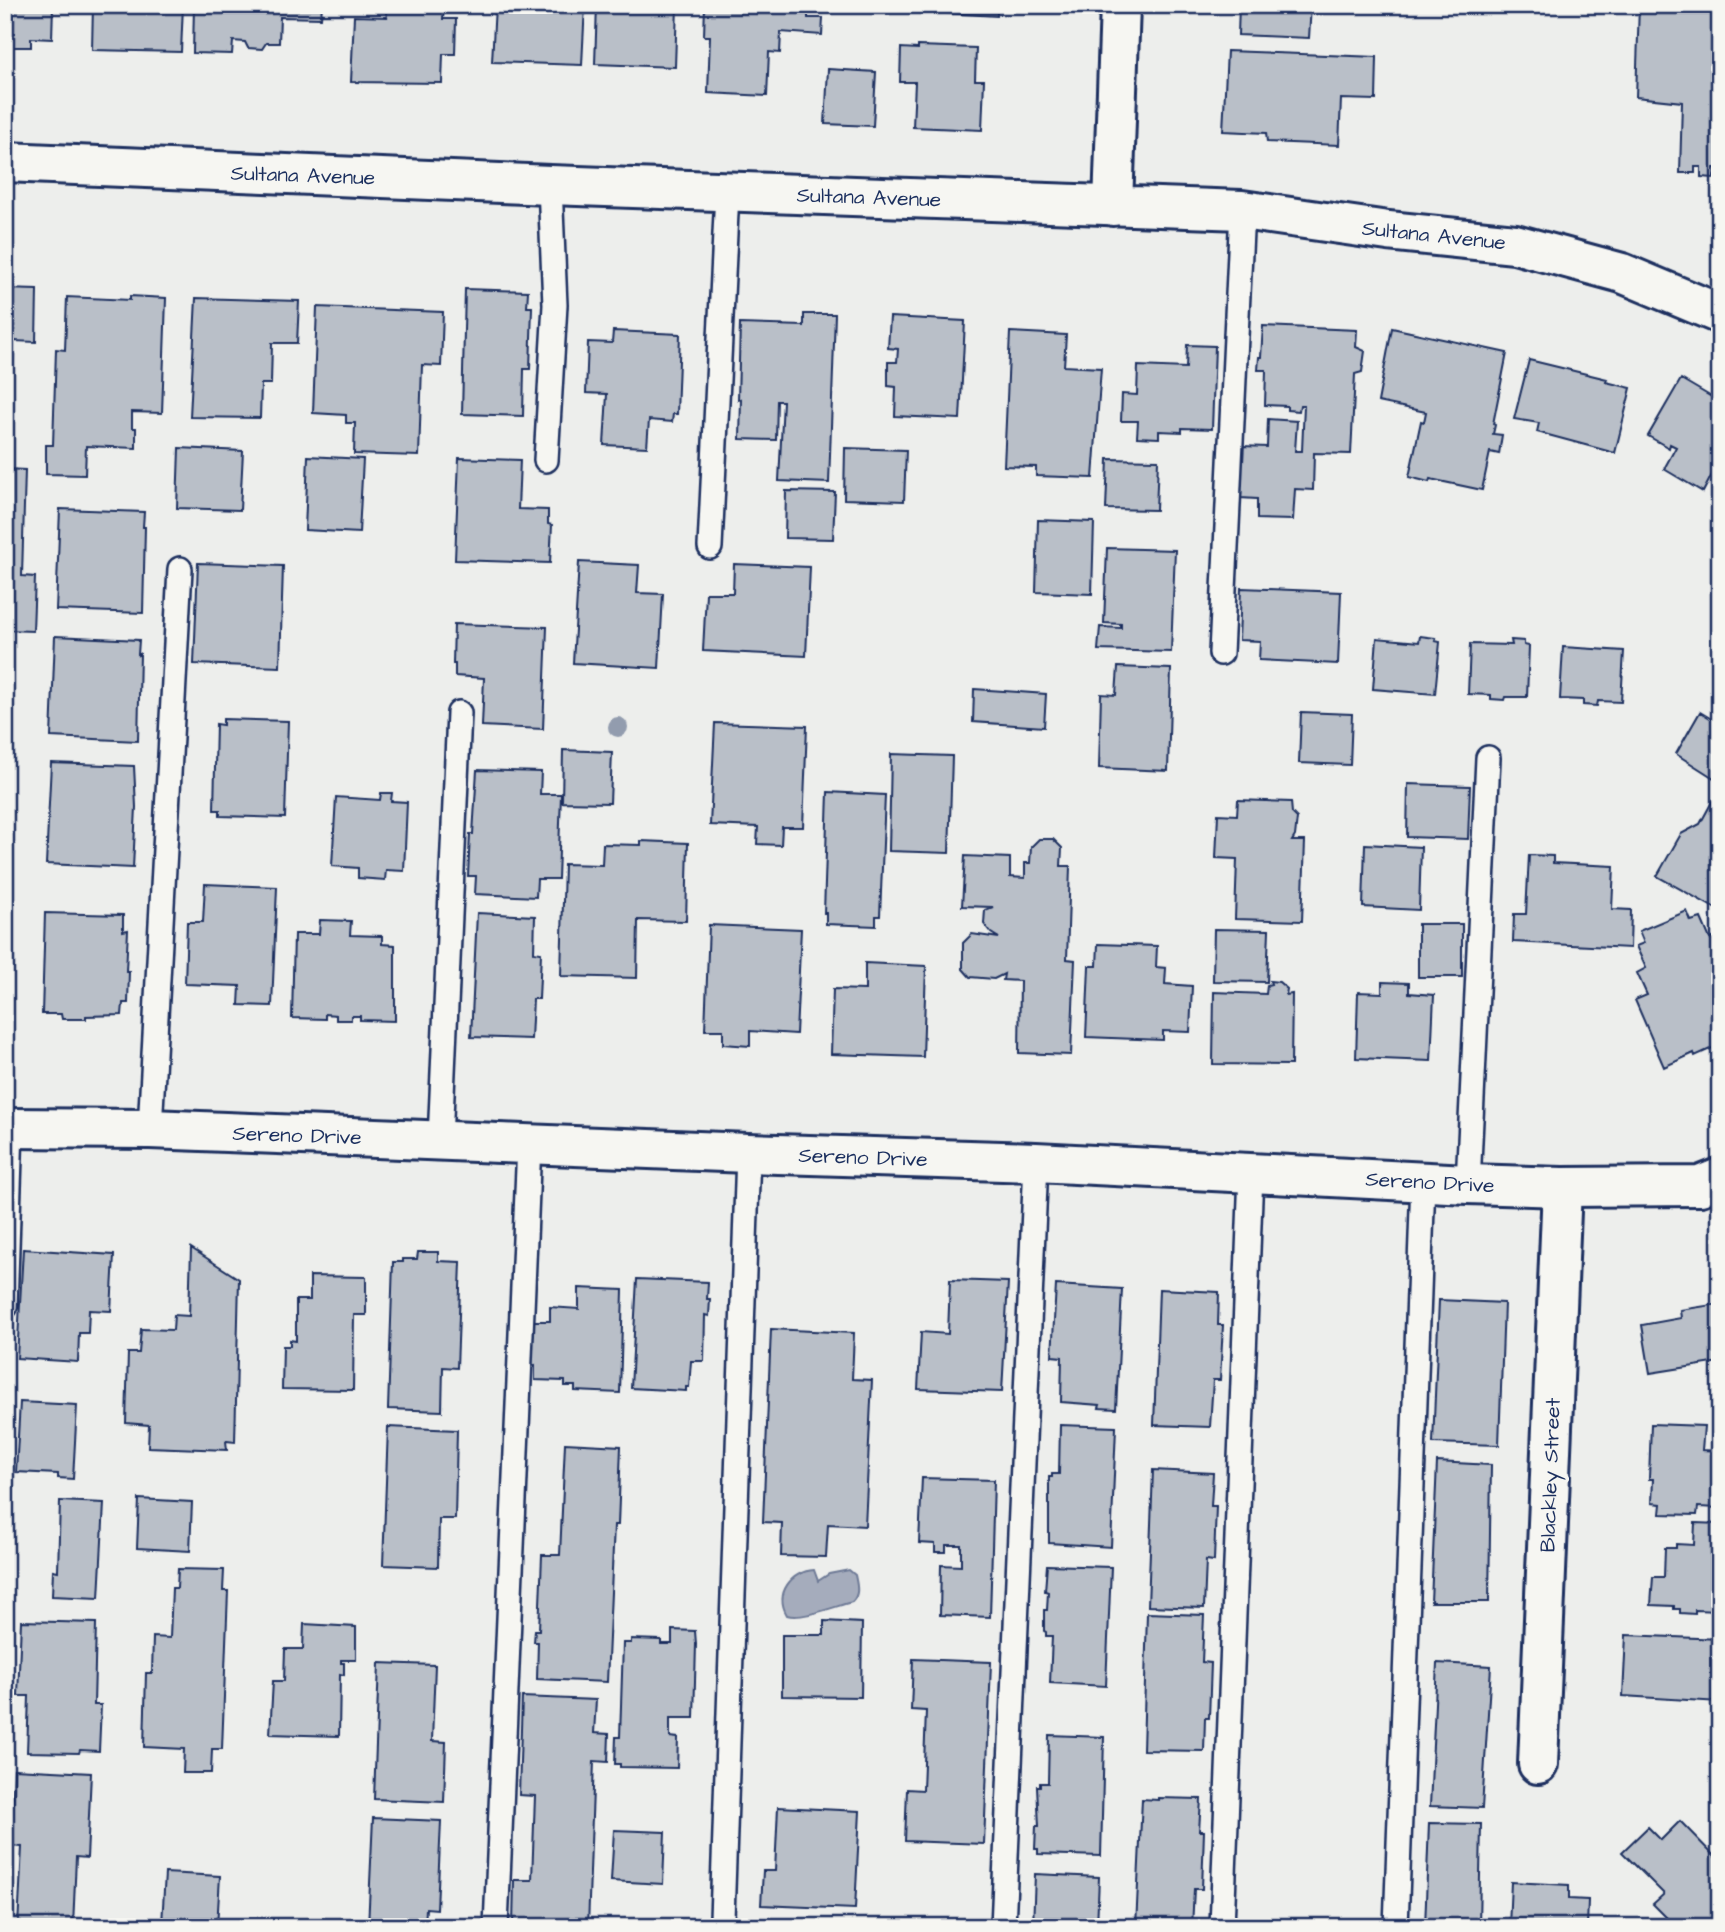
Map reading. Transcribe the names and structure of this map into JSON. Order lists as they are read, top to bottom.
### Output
{
  "streets": {
    "street": ["Sultana Avenue", "Sereno Drive", "Blackley Street"]
  },
  "crossings": [
    ["Sereno Drive", "Blackley Street"]
  ]
}
